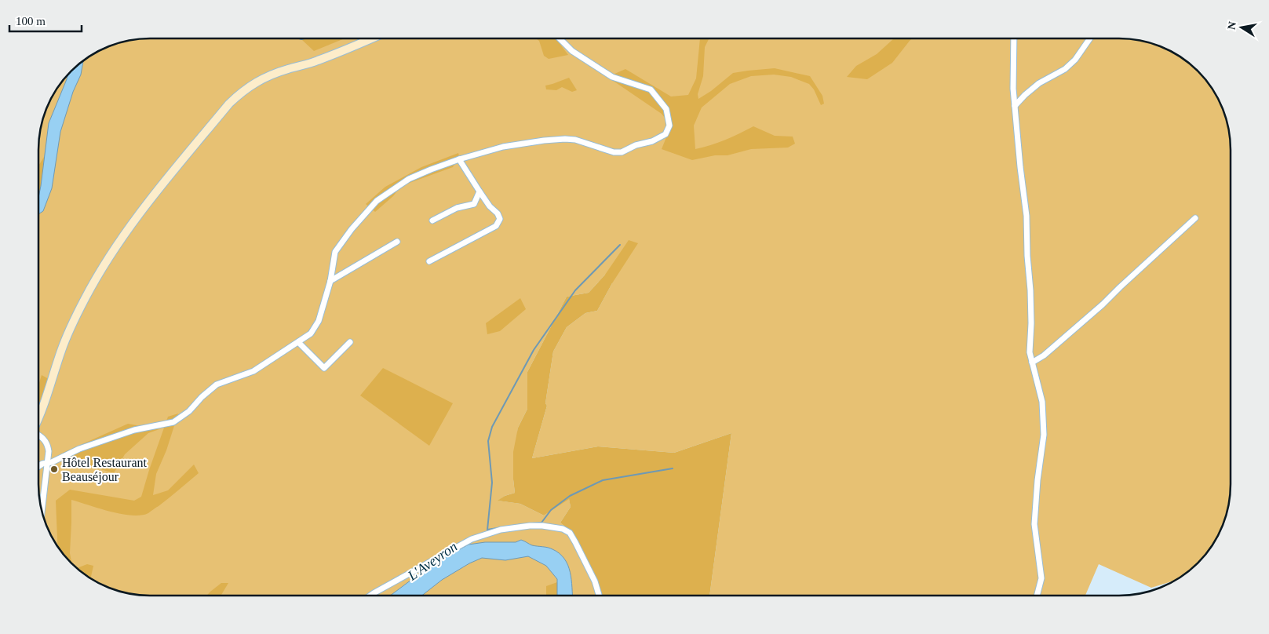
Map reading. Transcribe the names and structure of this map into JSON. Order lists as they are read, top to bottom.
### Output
{
  "water": ["L'Aveyron"],
  "places": ["Hôtel Restaurant Beauséjour"],
  "scale_bar": "100 m",
  "north": "left"
}
